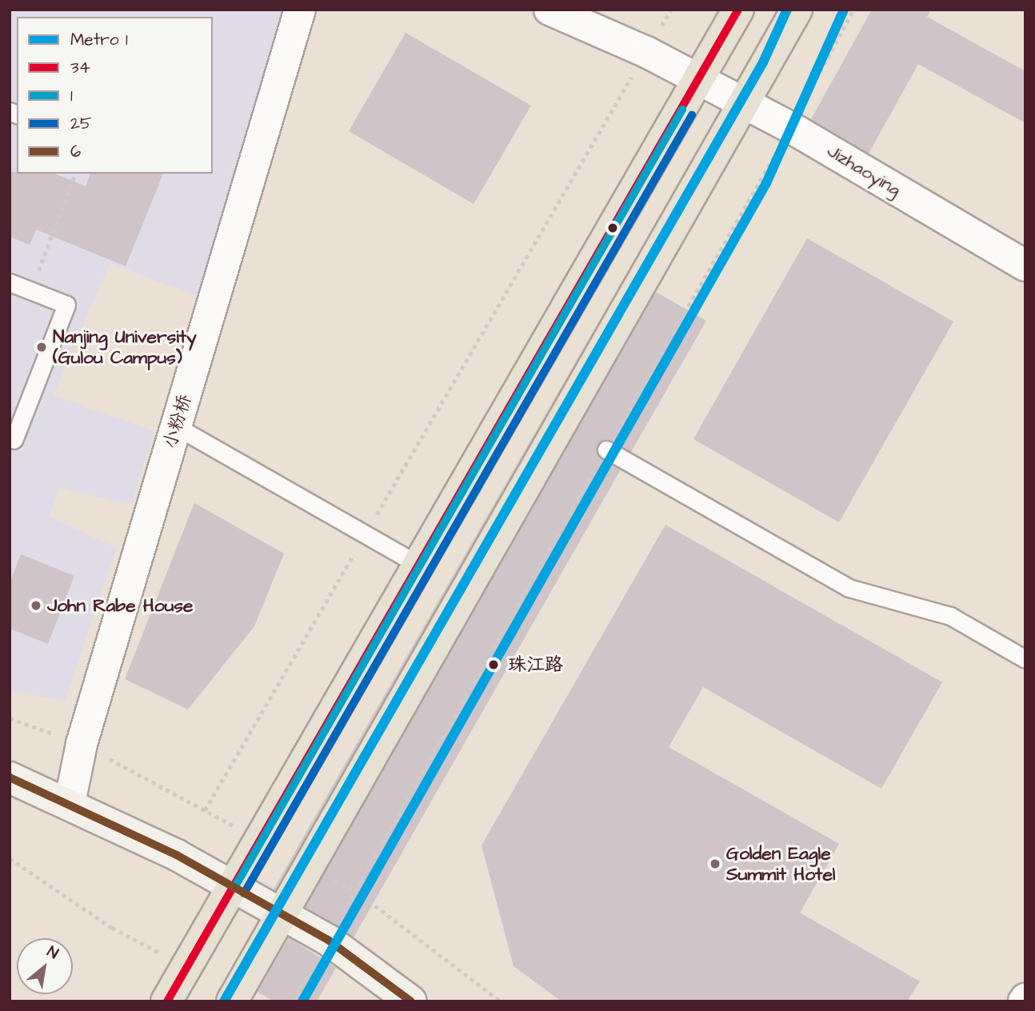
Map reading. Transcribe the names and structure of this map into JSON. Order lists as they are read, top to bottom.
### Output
{
  "streets": {
    "street": ["Jizhaoying", "小粉桥"]
  },
  "places": [
    "Nanjing University (Gulou Campus)",
    "John Rabe House",
    "珠江路",
    "Golden Eagle Summit Hotel"
  ],
  "lines": [
    "metro line 1",
    "transit line 34",
    "transit line 1",
    "transit line 25",
    "transit line 6"
  ],
  "legend": [
    "Metro 1",
    "34",
    "1",
    "25",
    "6"
  ],
  "north": "top right"
}
